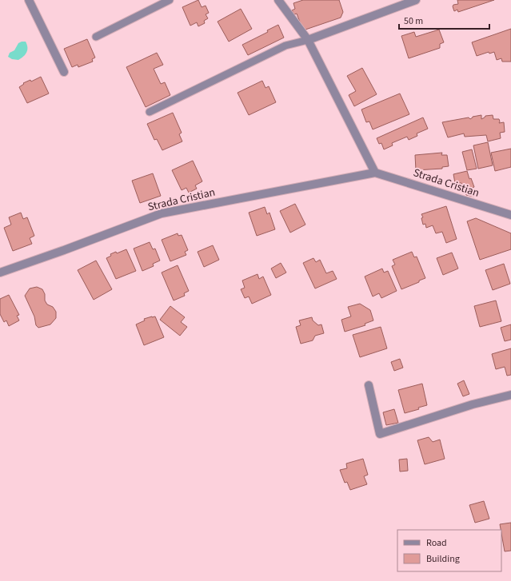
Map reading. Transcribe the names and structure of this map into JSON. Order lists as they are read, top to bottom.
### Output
{
  "streets": {
    "street": ["Strada Cristian"]
  },
  "legend": ["Road", "Building"],
  "scale_bar": "50 m"
}
